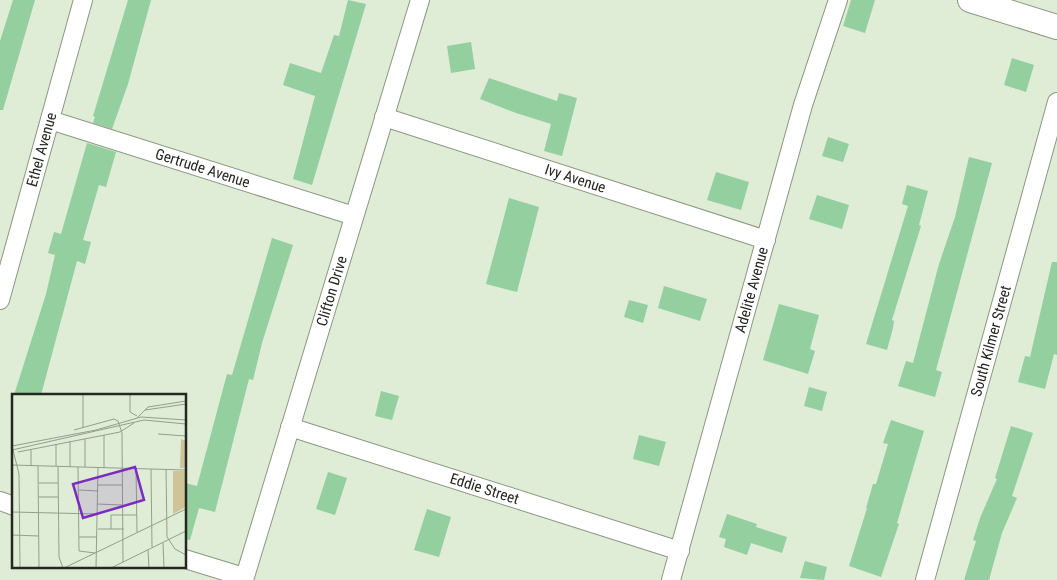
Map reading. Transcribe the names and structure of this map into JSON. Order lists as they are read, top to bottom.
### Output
{
  "streets": {
    "street": [
      "Ethel Avenue",
      "Gertrude Avenue",
      "Ivy Avenue",
      "Adelite Avenue",
      "Clifton Drive",
      "South Kilmer Street",
      "Eddie Street"
    ]
  },
  "crossings": [
    ["Ethel Avenue", "Gertrude Avenue"],
    ["Gertrude Avenue", "Clifton Drive"],
    ["Ivy Avenue", "Adelite Avenue"],
    ["Ivy Avenue", "Clifton Drive"],
    ["Adelite Avenue", "Eddie Street"],
    ["Clifton Drive", "Eddie Street"]
  ]
}
